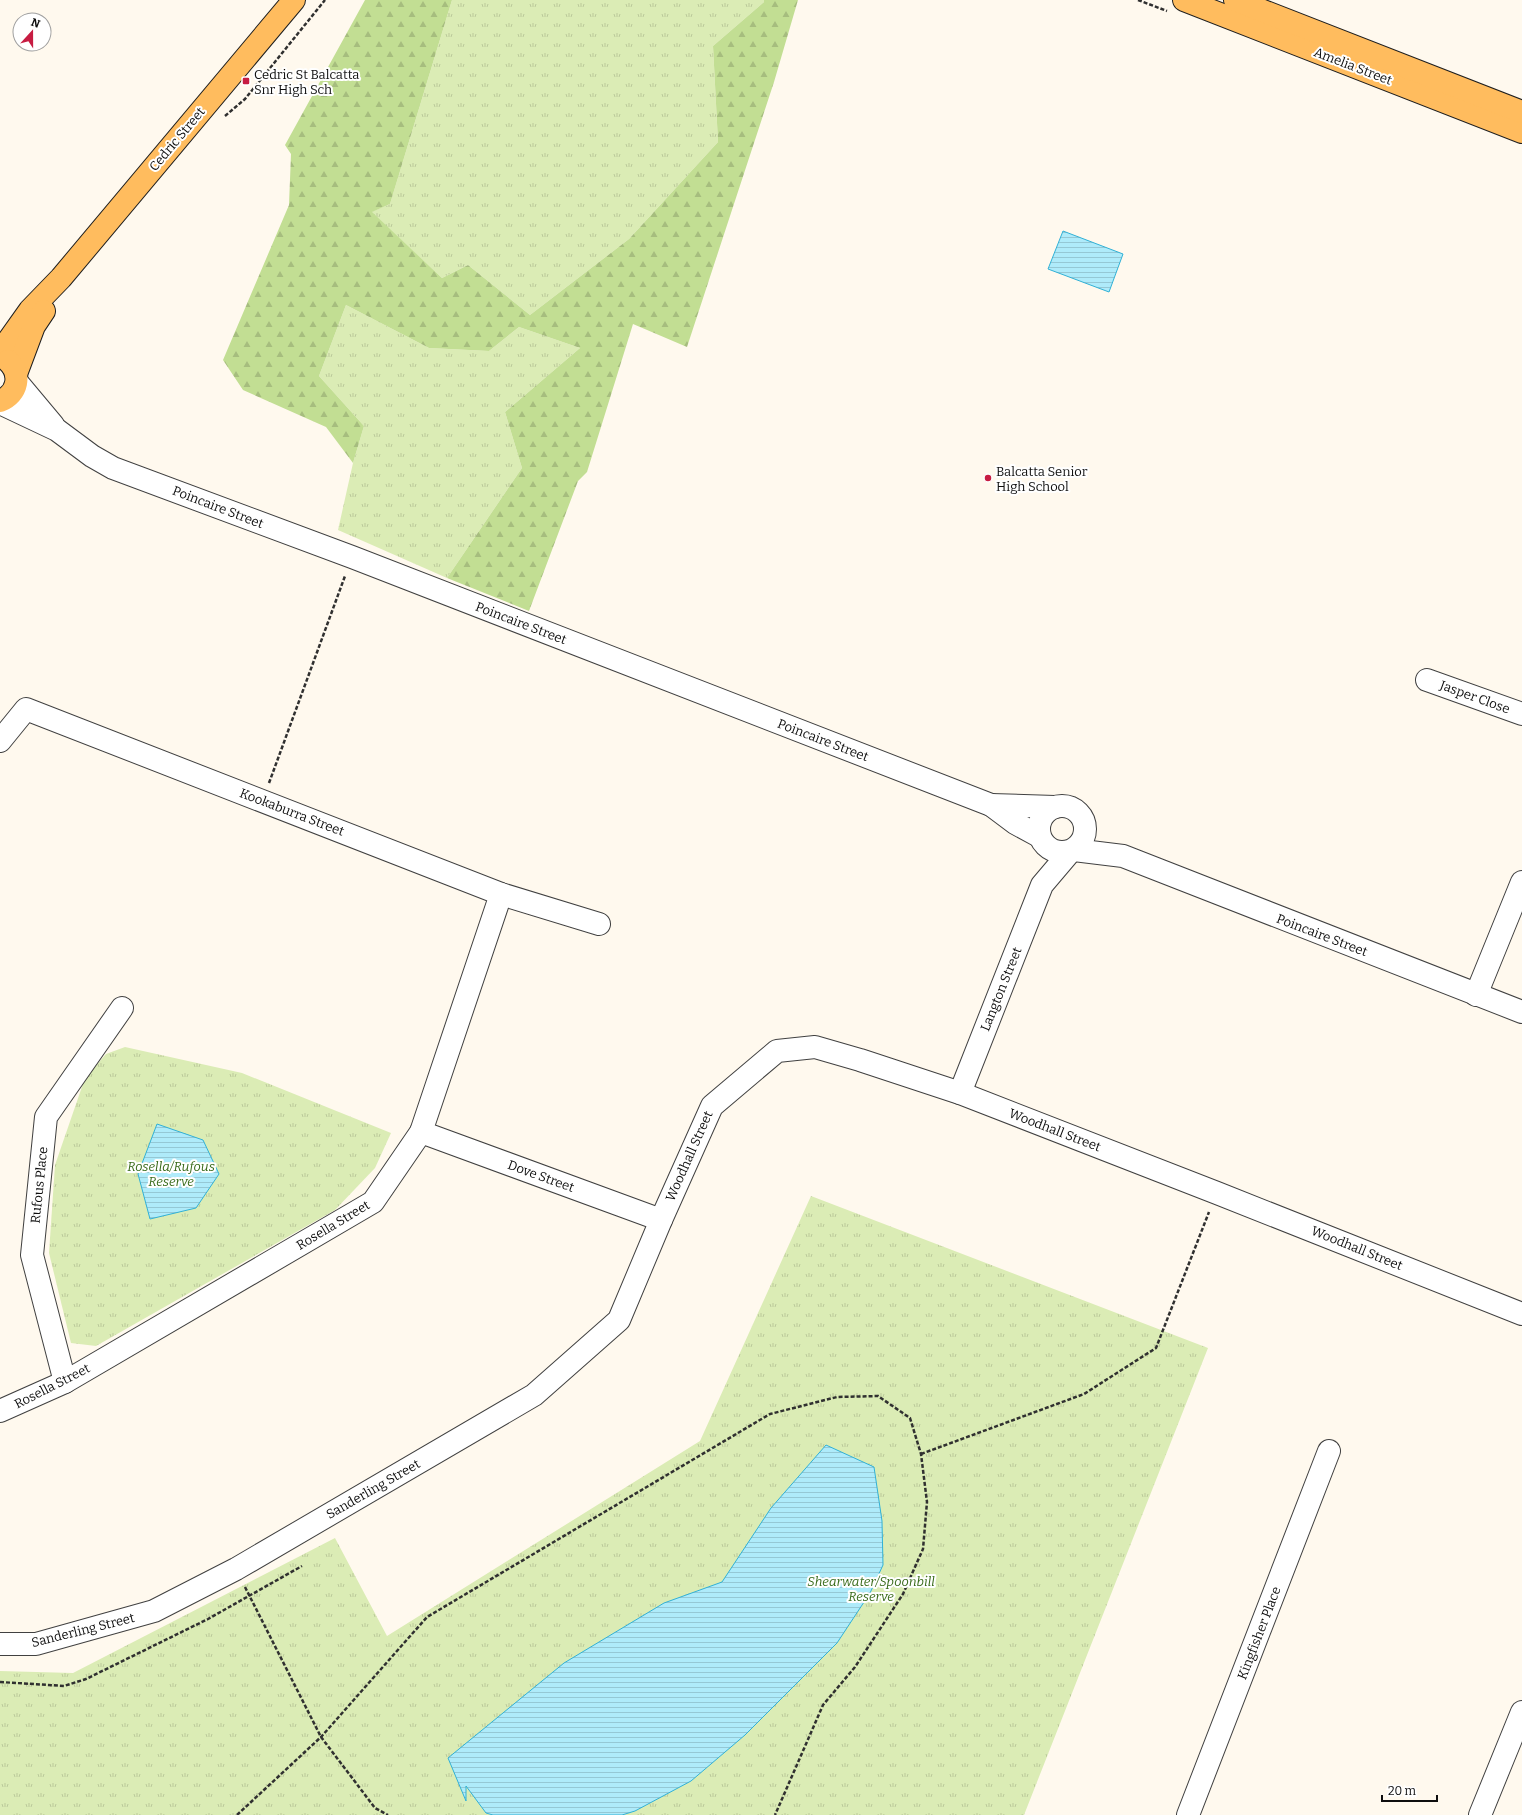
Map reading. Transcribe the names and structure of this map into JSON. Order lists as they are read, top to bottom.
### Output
{
  "streets": {
    "main road": ["Amelia Street", "Cedric Street"],
    "street": [
      "Poincaire Street",
      "Jasper Close",
      "Kookaburra Street",
      "Langton Street",
      "Woodhall Street",
      "Dove Street",
      "Rufous Place",
      "Rosella Street",
      "Sanderling Street",
      "Kingfisher Place"
    ]
  },
  "crossings": [
    ["Cedric Street", "Poincaire Street"],
    ["Poincaire Street", "Langton Street"],
    ["Kookaburra Street", "Rosella Street"],
    ["Langton Street", "Woodhall Street"],
    ["Woodhall Street", "Dove Street"],
    ["Woodhall Street", "Sanderling Street"],
    ["Dove Street", "Rosella Street"],
    ["Dove Street", "Sanderling Street"],
    ["Rufous Place", "Rosella Street"]
  ],
  "parks": ["Rosella/Rufous Reserve", "Shearwater/Spoonbill Reserve"],
  "places": {
    "transit": ["Cedric St Balcatta Snr High Sch"],
    "other": ["Balcatta Senior High School"]
  },
  "scale_bar": "20 m",
  "north": "top"
}
